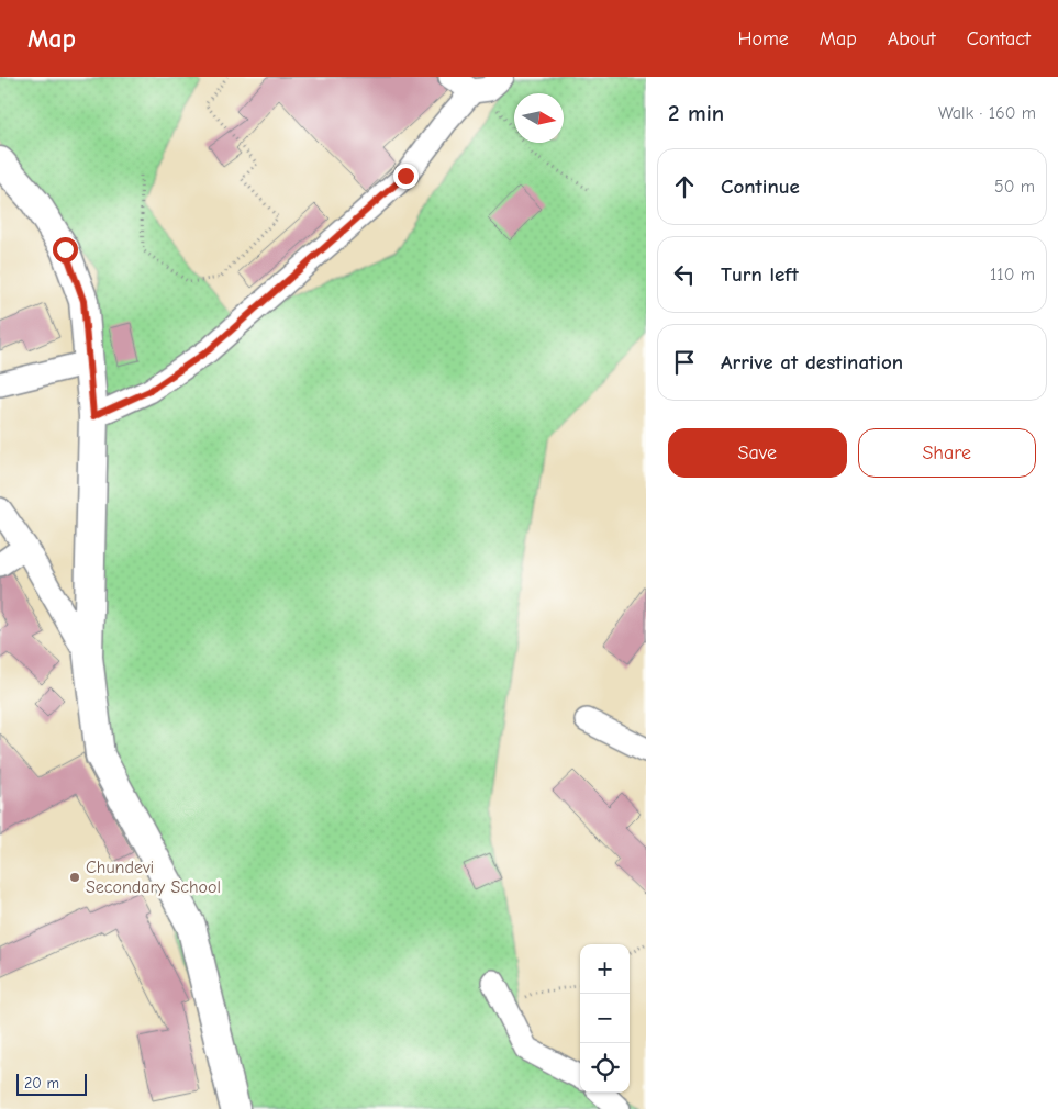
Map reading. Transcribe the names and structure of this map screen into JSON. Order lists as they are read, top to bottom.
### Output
{
  "places": ["Chundevi Secondary School"],
  "scale_bar": "20 m",
  "north": "right",
  "page": {
    "header": "Map",
    "nav": [
      "Home",
      "Map",
      "About",
      "Contact"
    ],
    "heading": ["2 min", "Walk · 160 m"],
    "list": [
      ["Continue", "50 m"],
      ["Turn left", "110 m"],
      "Arrive at destination"
    ],
    "buttons": ["Save", "Share"],
    "map_buttons": ["+", "−"],
    "scale": "20 m"
  }
}
